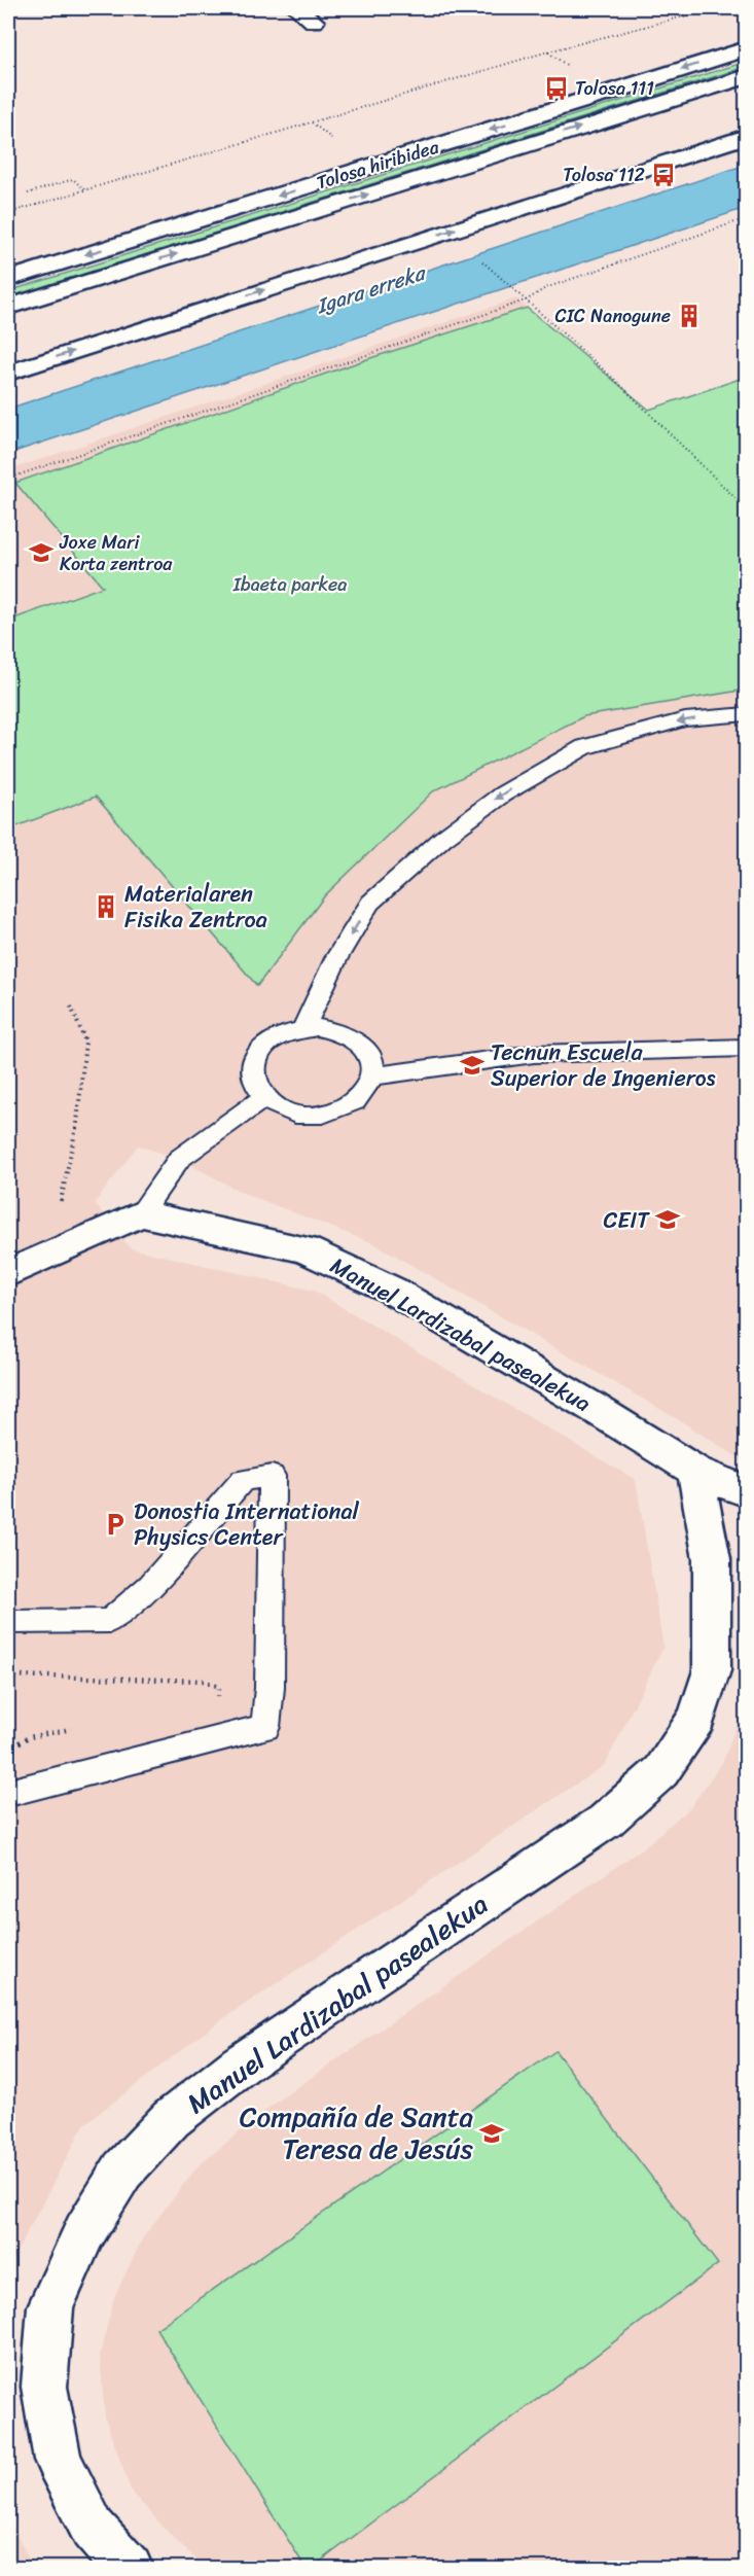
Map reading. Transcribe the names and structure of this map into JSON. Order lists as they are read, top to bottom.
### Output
{
  "streets": {
    "street": ["Tolosa hiribidea", "Manuel Lardizabal pasealekua"]
  },
  "water": ["Igara erreka"],
  "parks": ["Ibaeta parkea"],
  "places": {
    "bus stop": ["Tolosa 111", "Tolosa 112"],
    "building": ["CIC Nanogune", "Materialaren Fisika Zentroa"],
    "school or university": [
      "Joxe Mari Korta zentroa",
      "Tecnun Escuela Superior de Ingenieros",
      "CEIT",
      "Compañía de Santa Teresa de Jesús"
    ],
    "parking": ["Donostia International Physics Center"]
  }
}
